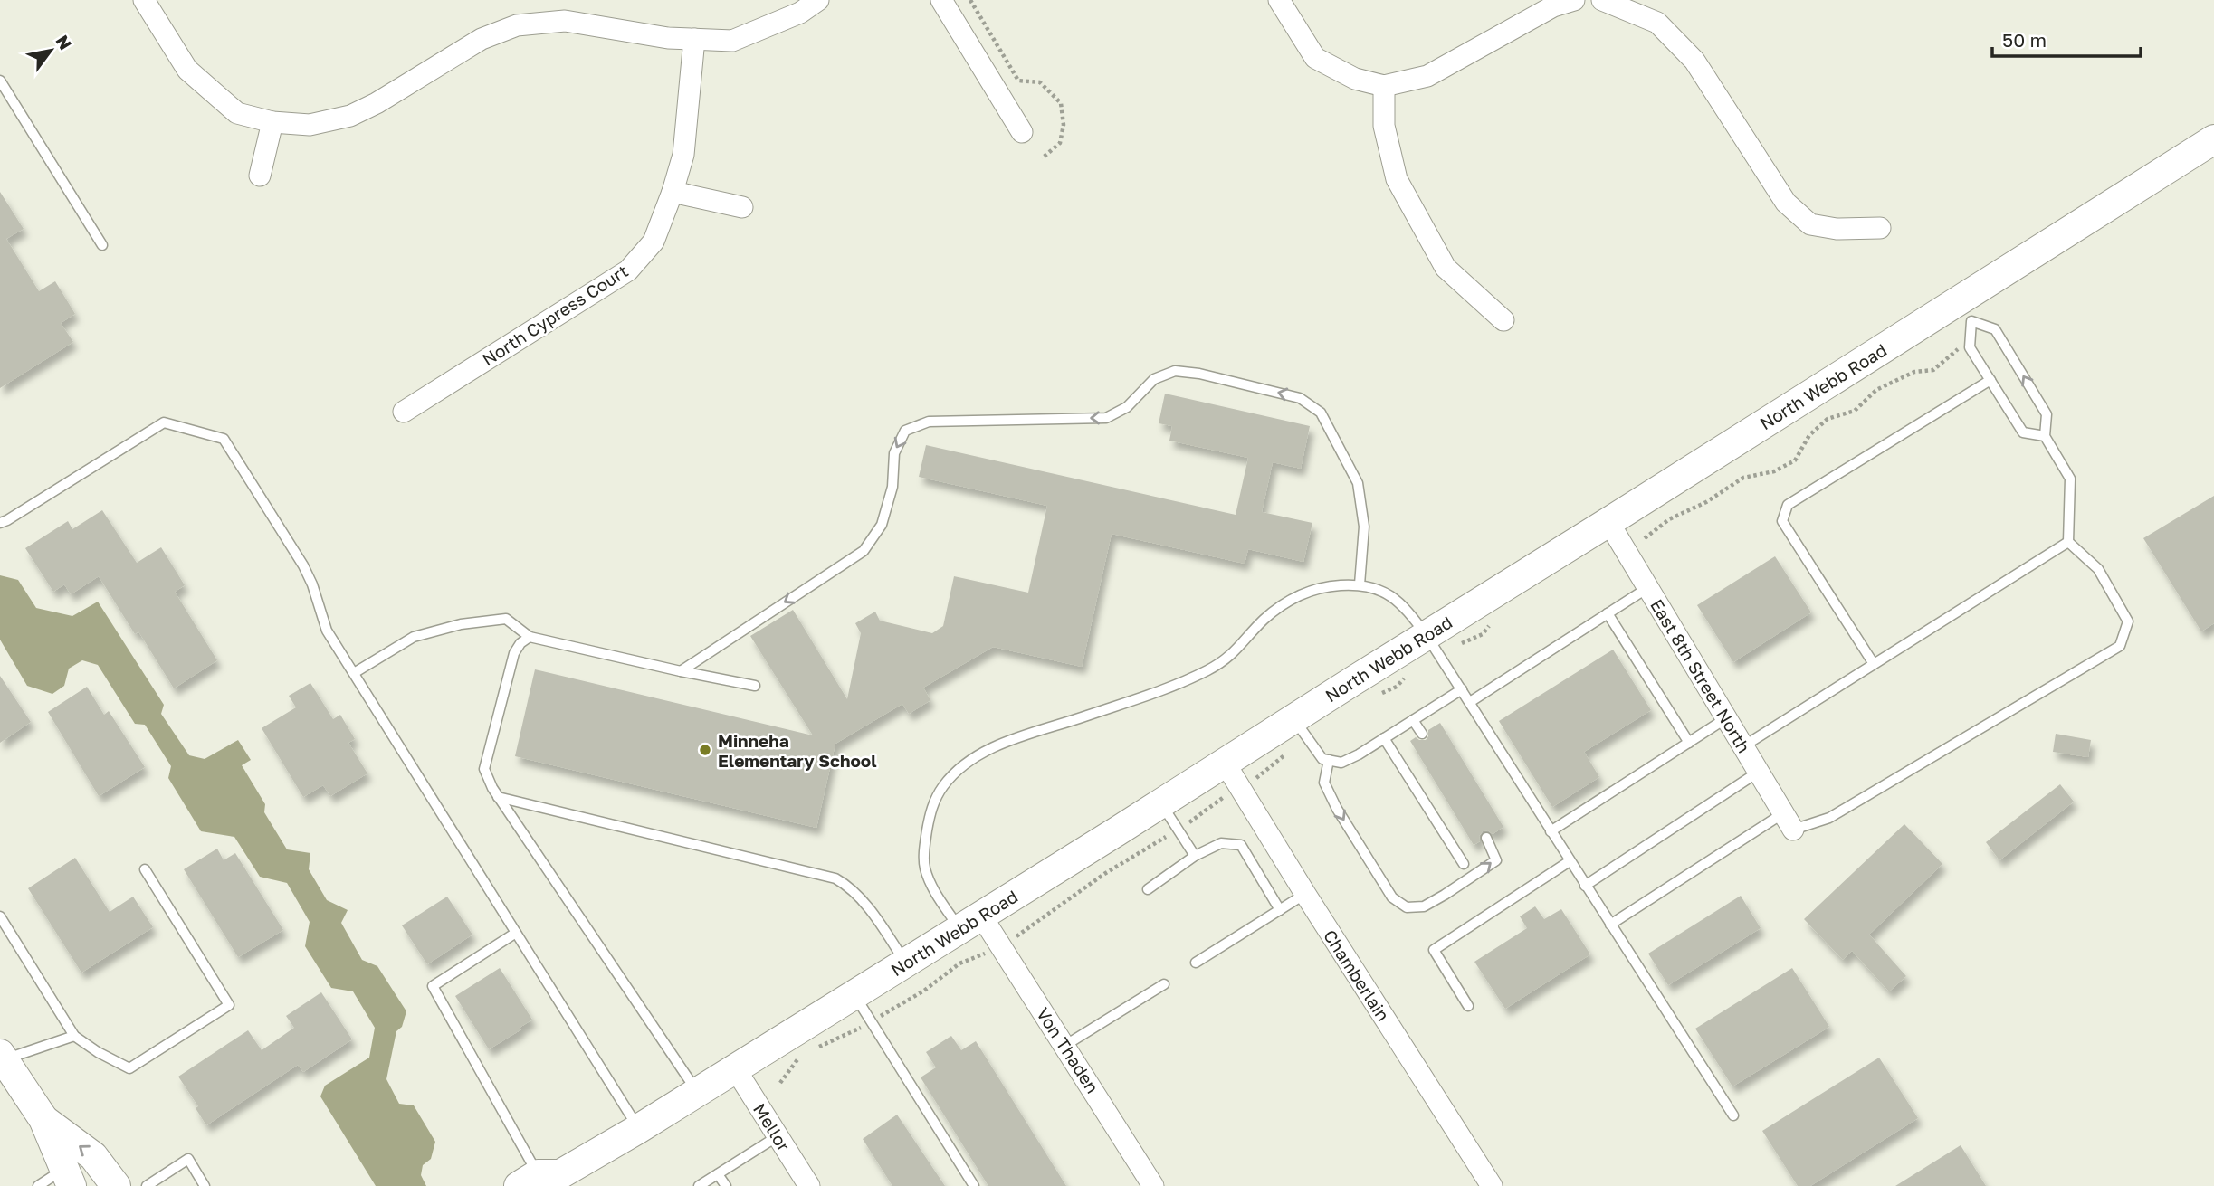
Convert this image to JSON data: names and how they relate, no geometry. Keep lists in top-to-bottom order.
{
  "streets": {
    "main road": ["North Webb Road"],
    "street": [
      "North Cypress Court",
      "East 8th Street North",
      "Chamberlain",
      "Von Thaden",
      "Mellor"
    ]
  },
  "crossings": [
    ["North Webb Road", "East 8th Street North"],
    ["North Webb Road", "Chamberlain"],
    ["North Webb Road", "Von Thaden"],
    ["North Webb Road", "Mellor"]
  ],
  "places": ["Minneha Elementary School"],
  "scale_bar": "50 m",
  "north": "top right"
}
